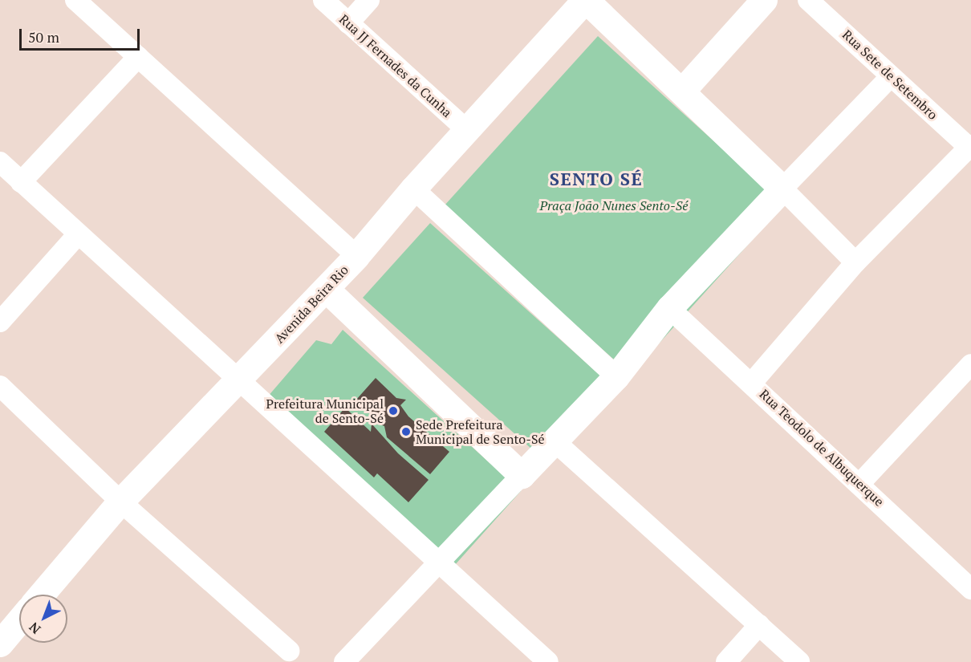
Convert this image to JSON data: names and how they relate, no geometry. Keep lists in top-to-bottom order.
{
  "streets": {
    "main road": ["Avenida Beira Rio"],
    "street": ["Rua JJ Fernades da Cunha", "Rua Sete de Setembro", "Rua Teodolo de Albuquerque"]
  },
  "crossings": [
    ["Rua JJ Fernades da Cunha", "Avenida Beira Rio"]
  ],
  "districts": ["SENTO SÉ"],
  "parks": ["Praça João Nunes Sento-Sé"],
  "places": ["Prefeitura Municipal de Sento-Sé", "Sede Prefeitura Municipal de Sento-Sé"],
  "scale_bar": "50 m",
  "north": "bottom left"
}
